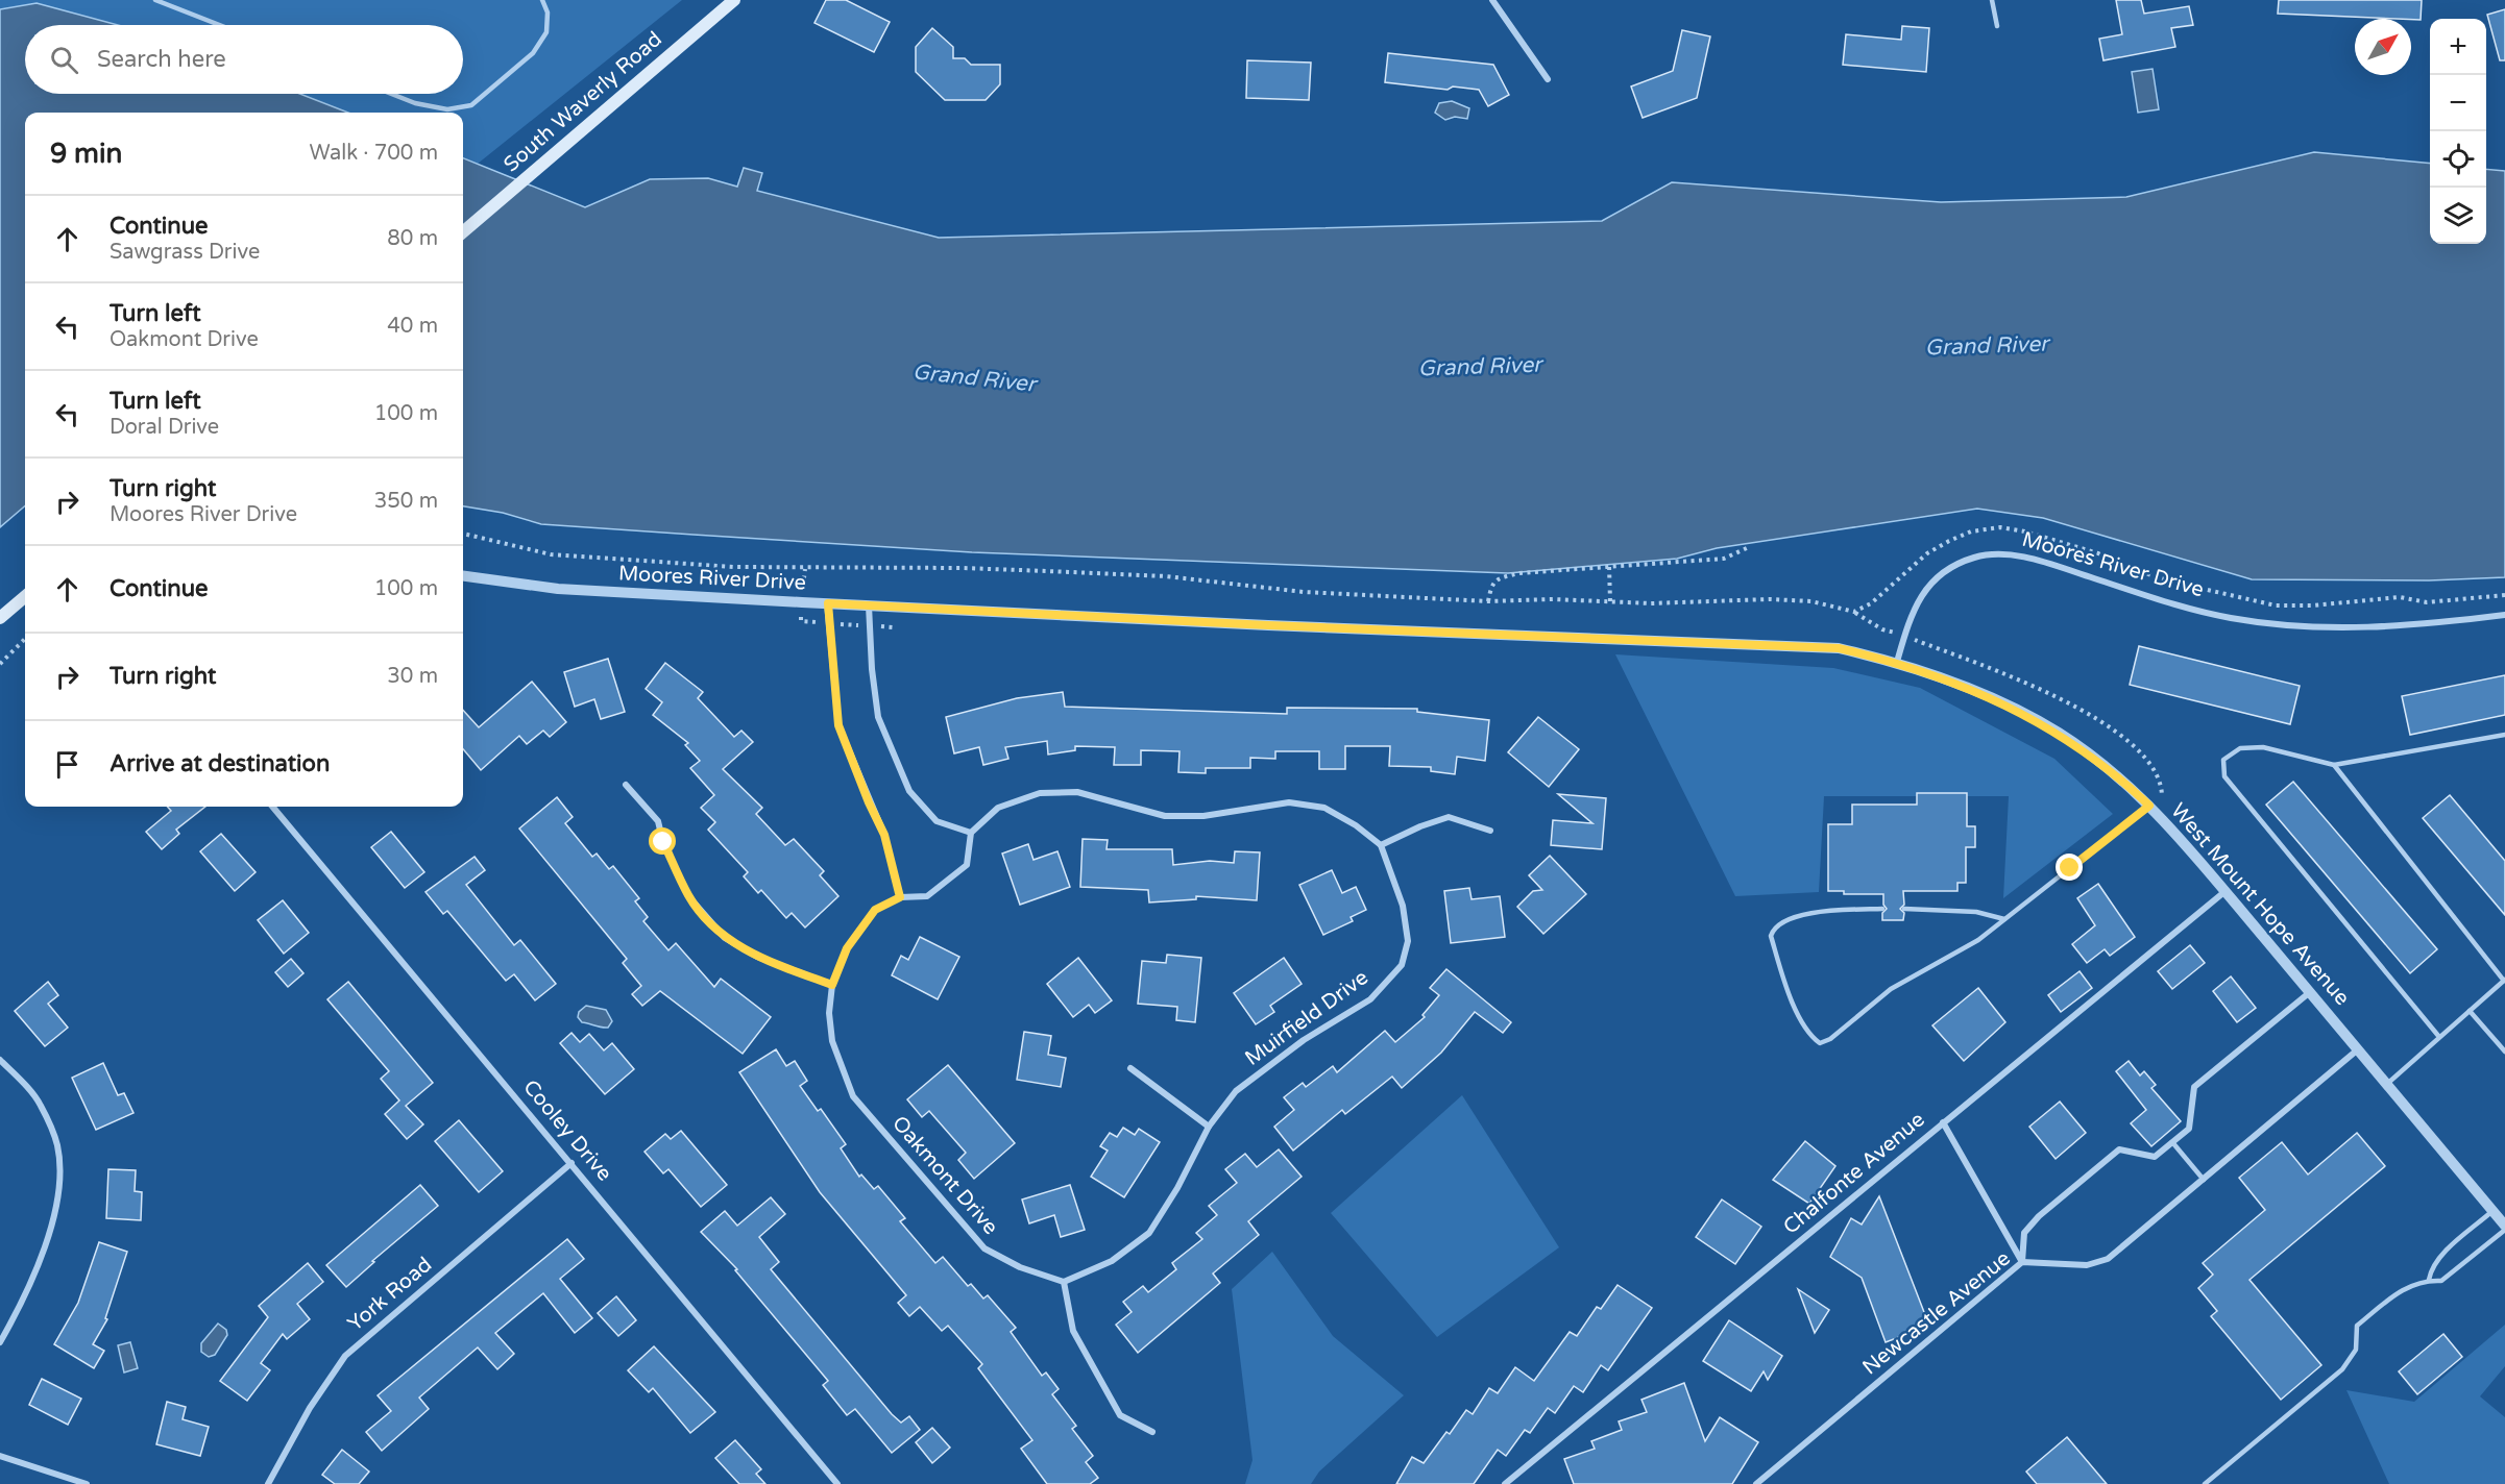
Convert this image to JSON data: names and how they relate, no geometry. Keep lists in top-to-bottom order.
{
  "streets": {
    "main road": ["South Waverly Road"],
    "street": [
      "Moores River Drive",
      "West Mount Hope Avenue",
      "Muirfield Drive",
      "Cooley Drive",
      "Chalfonte Avenue",
      "Oakmont Drive",
      "York Road",
      "Newcastle Avenue"
    ]
  },
  "crossings": [
    ["Moores River Drive", "West Mount Hope Avenue"],
    ["West Mount Hope Avenue", "Chalfonte Avenue"],
    ["West Mount Hope Avenue", "Newcastle Avenue"],
    ["Cooley Drive", "York Road"]
  ],
  "water": ["Grand River"],
  "north": "top right",
  "page": {
    "map_buttons": ["+", "−"],
    "search": "Search here",
    "heading": ["9 min", "Walk · 700 m"],
    "list": [
      ["Continue", "Sawgrass Drive", "80 m"],
      ["Turn left", "Oakmont Drive", "40 m"],
      ["Turn left", "Doral Drive", "100 m"],
      ["Turn right", "Moores River Drive", "350 m"],
      ["Continue", "100 m"],
      ["Turn right", "30 m"],
      "Arrive at destination"
    ]
  }
}
